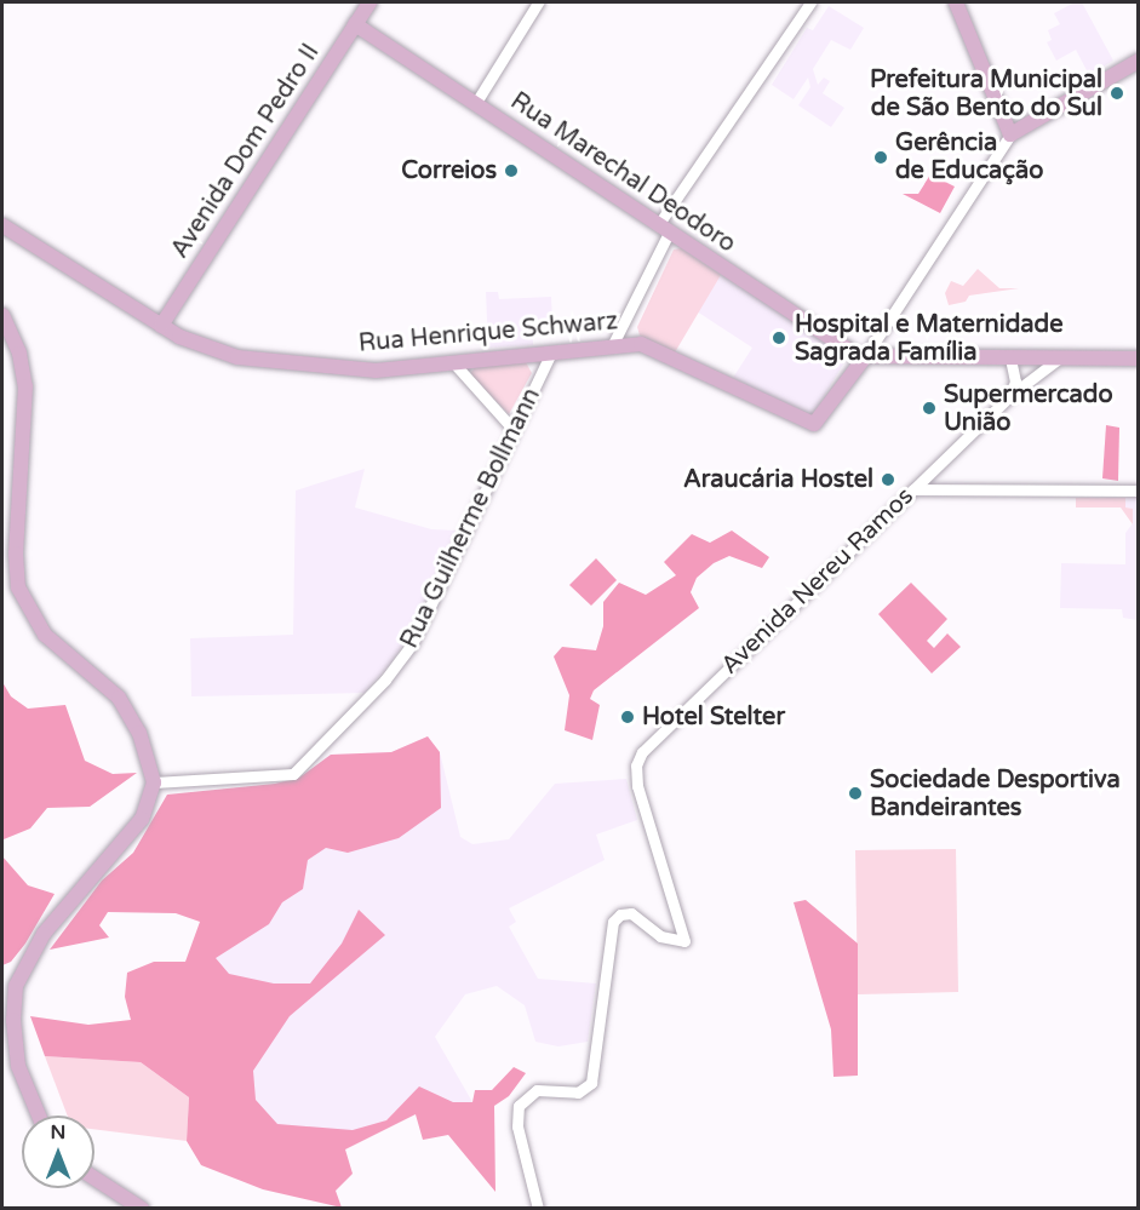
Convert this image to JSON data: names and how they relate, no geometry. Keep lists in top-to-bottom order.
{
  "streets": {
    "main road": ["Avenida Dom Pedro II", "Rua Marechal Deodoro", "Rua Henrique Schwarz"],
    "street": ["Rua Guilherme Bollmann", "Avenida Nereu Ramos"]
  },
  "crossings": [
    ["Avenida Dom Pedro II", "Rua Marechal Deodoro"],
    ["Avenida Dom Pedro II", "Rua Henrique Schwarz"],
    ["Rua Marechal Deodoro", "Rua Henrique Schwarz"],
    ["Rua Henrique Schwarz", "Rua Guilherme Bollmann"]
  ],
  "places": [
    "Prefeitura Municipal de São Bento do Sul",
    "Gerência de Educação",
    "Correios",
    "Hospital e Maternidade Sagrada Família",
    "Supermercado União",
    "Araucária Hostel",
    "Hotel Stelter",
    "Sociedade Desportiva Bandeirantes"
  ],
  "north": "top"
}
